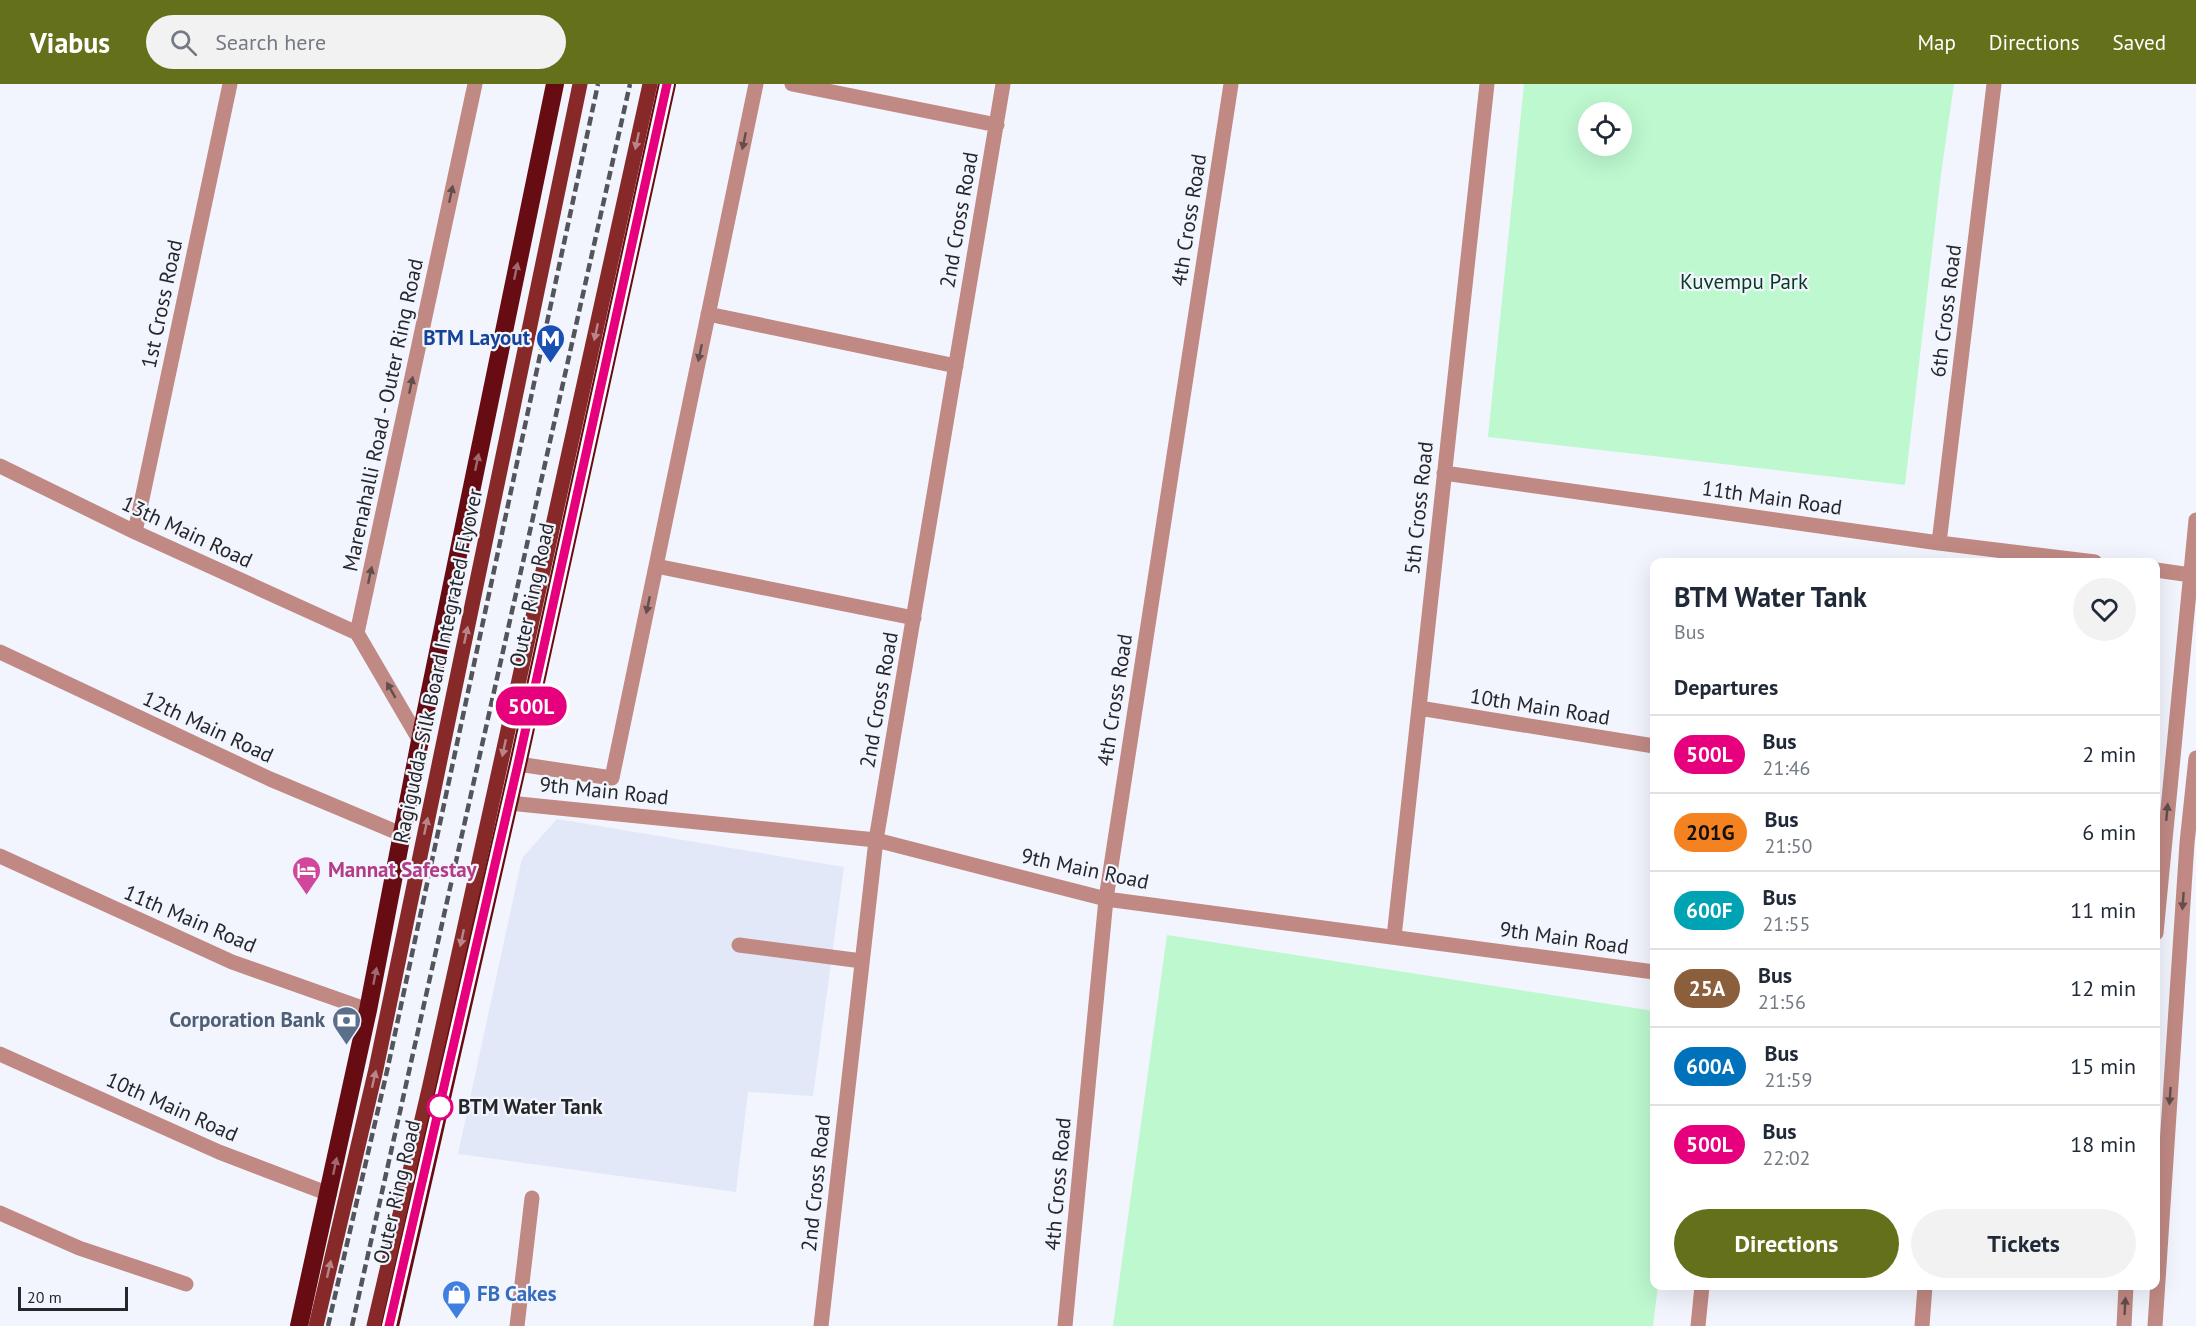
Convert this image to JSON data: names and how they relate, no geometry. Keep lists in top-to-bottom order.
{
  "streets": {
    "highway": ["Outer Ring Road"],
    "main road": ["Ragigudda-Silk Board Integrated Flyover"],
    "street": [
      "2nd Cross Road",
      "4th Cross Road",
      "1st Cross Road",
      "6th Cross Road",
      "Marenahalli Road - Outer Ring Road",
      "11th Main Road",
      "5th Cross Road",
      "13th Main Road",
      "10th Main Road",
      "12th Main Road",
      "9th Main Road"
    ]
  },
  "crossings": [
    ["2nd Cross Road", "9th Main Road"],
    ["4th Cross Road", "9th Main Road"],
    ["1st Cross Road", "13th Main Road"],
    ["6th Cross Road", "11th Main Road"],
    ["Marenahalli Road - Outer Ring Road", "13th Main Road"],
    ["11th Main Road", "5th Cross Road"],
    ["5th Cross Road", "10th Main Road"],
    ["5th Cross Road", "9th Main Road"],
    ["Outer Ring Road", "9th Main Road"]
  ],
  "one_way": ["Marenahalli Road - Outer Ring Road"],
  "parks": ["Kuvempu Park"],
  "places": {
    "metro station": ["BTM Layout"],
    "hotel": ["Mannat Safestay"],
    "bank": ["Corporation Bank"],
    "other": ["BTM Water Tank"],
    "shop": ["FB Cakes"]
  },
  "lines": ["bus line 500L"],
  "scale_bar": "20 m",
  "page": {
    "header": "Viabus",
    "search": "Search here",
    "nav": ["Map", "Directions", "Saved"],
    "on_map": "500L",
    "heading": [
      ["BTM Water Tank", "Bus"],
      "Departures"
    ],
    "list": [
      {
        "mark": "500L",
        "name": "Bus",
        "note": "21:46",
        "value": "2 min"
      },
      {
        "mark": "201G",
        "name": "Bus",
        "note": "21:50",
        "value": "6 min"
      },
      {
        "mark": "600F",
        "name": "Bus",
        "note": "21:55",
        "value": "11 min"
      },
      {
        "mark": "25A",
        "name": "Bus",
        "note": "21:56",
        "value": "12 min"
      },
      {
        "mark": "600A",
        "name": "Bus",
        "note": "21:59",
        "value": "15 min"
      },
      {
        "mark": "500L",
        "name": "Bus",
        "note": "22:02",
        "value": "18 min"
      }
    ],
    "buttons": ["Directions", "Tickets"],
    "scale": "20 m"
  }
}
